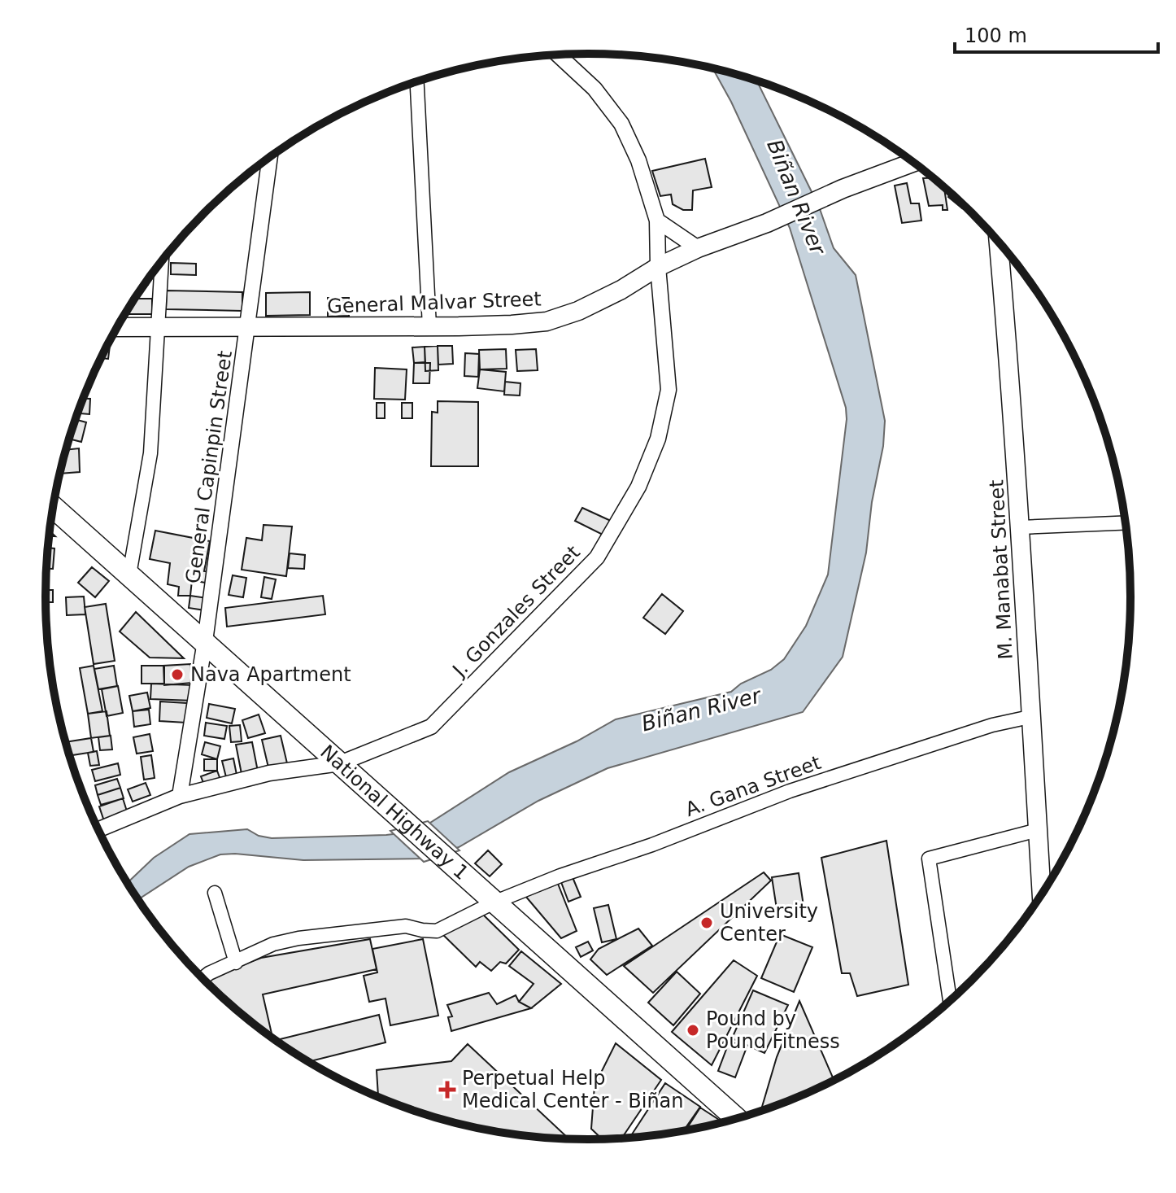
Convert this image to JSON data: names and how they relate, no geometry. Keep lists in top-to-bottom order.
{
  "streets": {
    "highway": ["National Highway 1"],
    "main road": ["General Malvar Street", "M. Manabat Street"],
    "street": ["General Capinpin Street", "J. Gonzales Street", "A. Gana Street"]
  },
  "crossings": [
    ["General Malvar Street", "General Capinpin Street"],
    ["General Malvar Street", "J. Gonzales Street"],
    ["General Capinpin Street", "J. Gonzales Street"],
    ["General Capinpin Street", "National Highway 1"],
    ["M. Manabat Street", "A. Gana Street"],
    ["J. Gonzales Street", "National Highway 1"],
    ["A. Gana Street", "National Highway 1"]
  ],
  "water": ["Biñan River"],
  "places": {
    "other": ["Nava Apartment", "University Center", "Pound by Pound Fitness"],
    "health": ["Perpetual Help Medical Center - Biñan"]
  },
  "scale_bar": "100 m"
}
